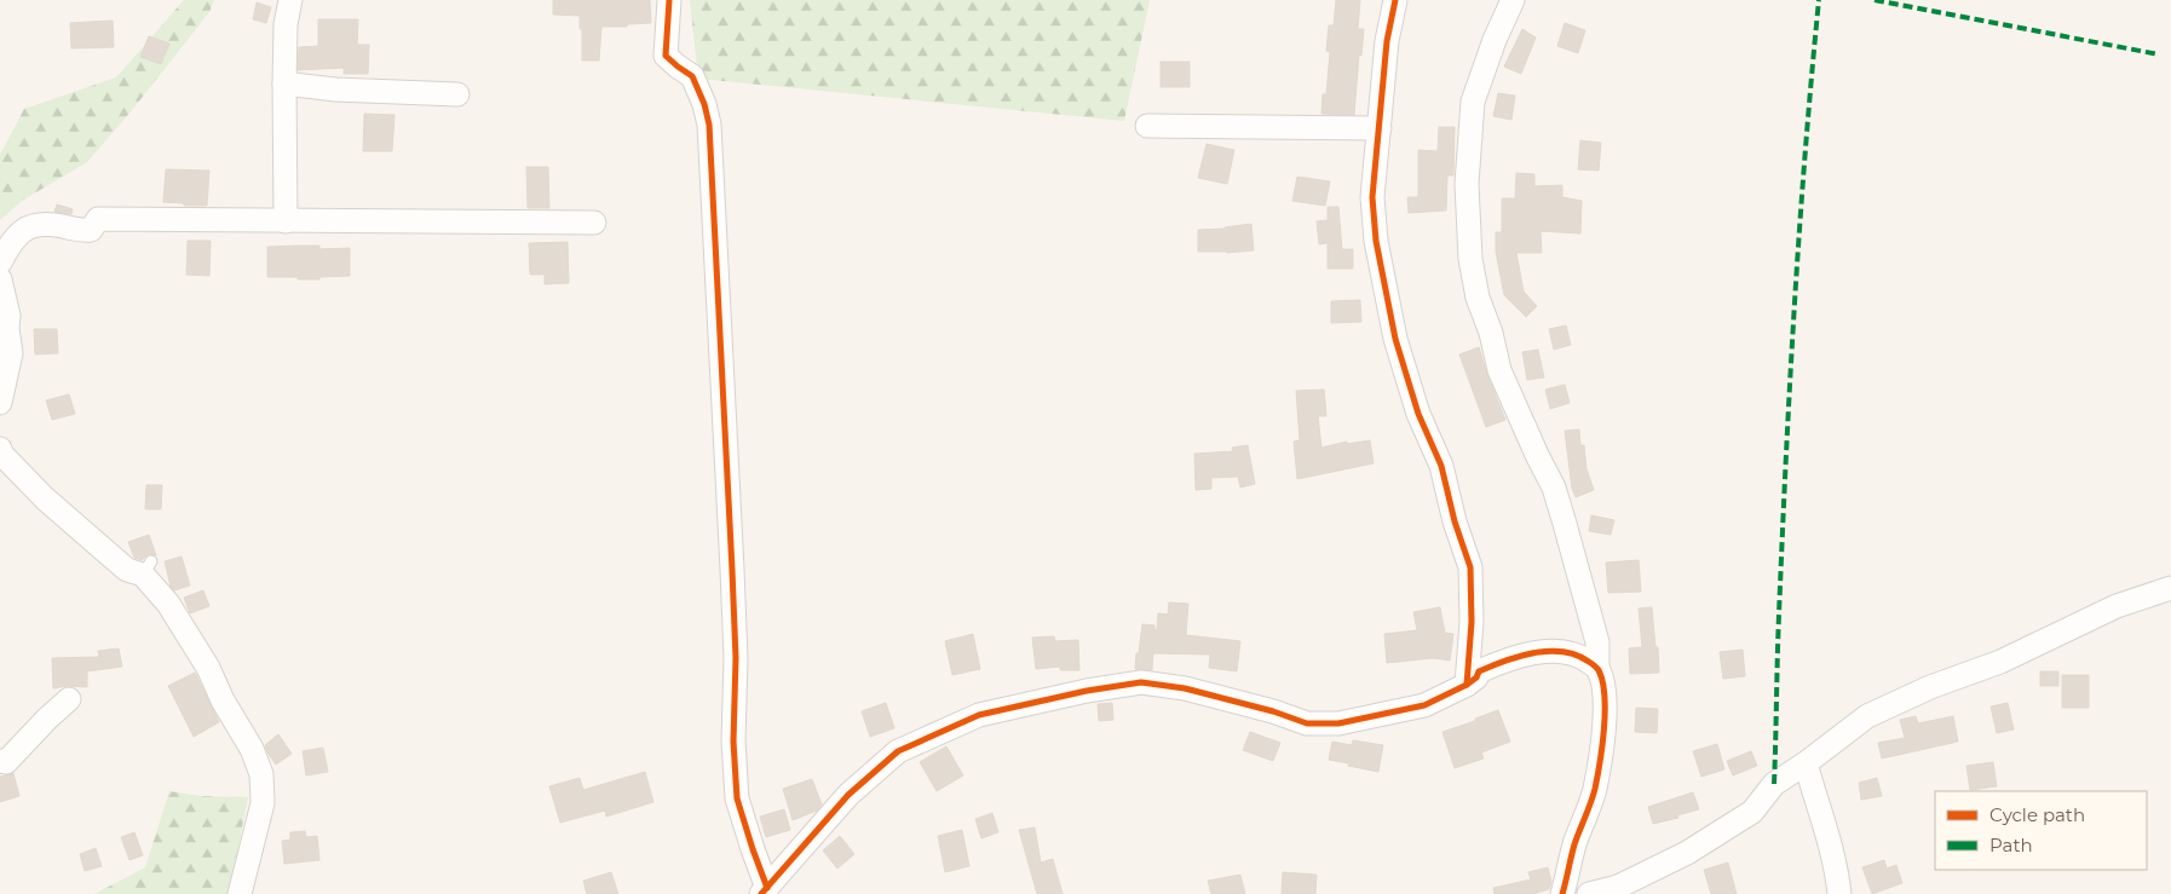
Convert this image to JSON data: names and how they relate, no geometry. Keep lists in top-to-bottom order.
{
  "legend": ["Cycle path", "Path"]
}
